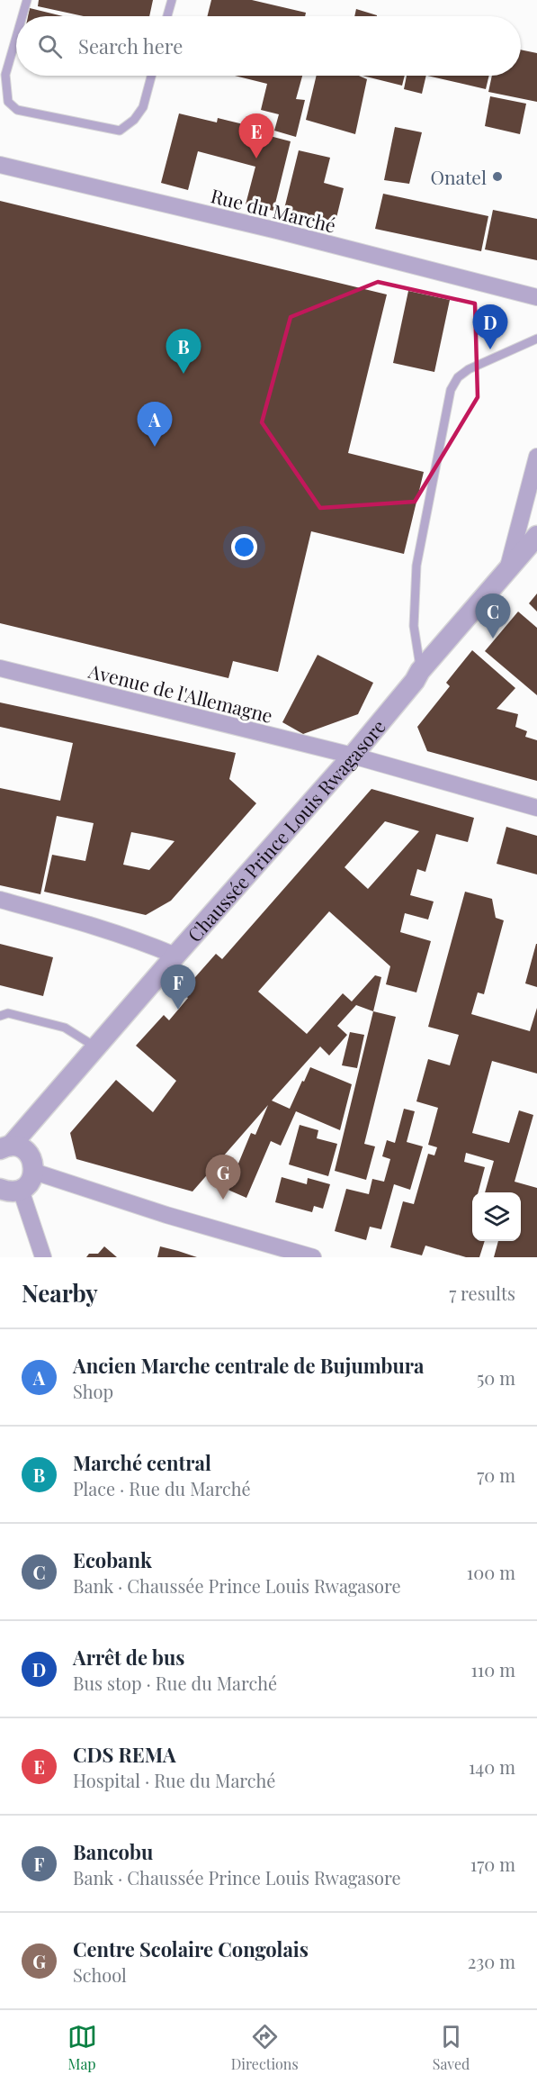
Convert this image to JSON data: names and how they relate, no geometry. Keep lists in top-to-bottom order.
{
  "streets": {
    "street": ["Rue du Marché", "Avenue de l'Allemagne", "Chaussée Prince Louis Rwagasore"]
  },
  "crossings": [
    ["Avenue de l'Allemagne", "Chaussée Prince Louis Rwagasore"]
  ],
  "places": ["Onatel"],
  "page": {
    "search": "Search here",
    "pins": [
      "E",
      "D",
      "B",
      "A",
      "C",
      "F",
      "G"
    ],
    "heading": ["Nearby", "7 results"],
    "list": [
      {
        "mark": "A",
        "name": "Ancien Marche centrale de Bujumbura",
        "note": "Shop",
        "value": "50 m"
      },
      {
        "mark": "B",
        "name": "Marché central",
        "note": "Place · Rue du Marché",
        "value": "70 m"
      },
      {
        "mark": "C",
        "name": "Ecobank",
        "note": "Bank · Chaussée Prince Louis Rwagasore",
        "value": "100 m"
      },
      {
        "mark": "D",
        "name": "Arrêt de bus",
        "note": "Bus stop · Rue du Marché",
        "value": "110 m"
      },
      {
        "mark": "E",
        "name": "CDS REMA",
        "note": "Hospital · Rue du Marché",
        "value": "140 m"
      },
      {
        "mark": "F",
        "name": "Bancobu",
        "note": "Bank · Chaussée Prince Louis Rwagasore",
        "value": "170 m"
      },
      {
        "mark": "G",
        "name": "Centre Scolaire Congolais",
        "note": "School",
        "value": "230 m"
      }
    ],
    "nav": ["Map", "Directions", "Saved"]
  }
}
